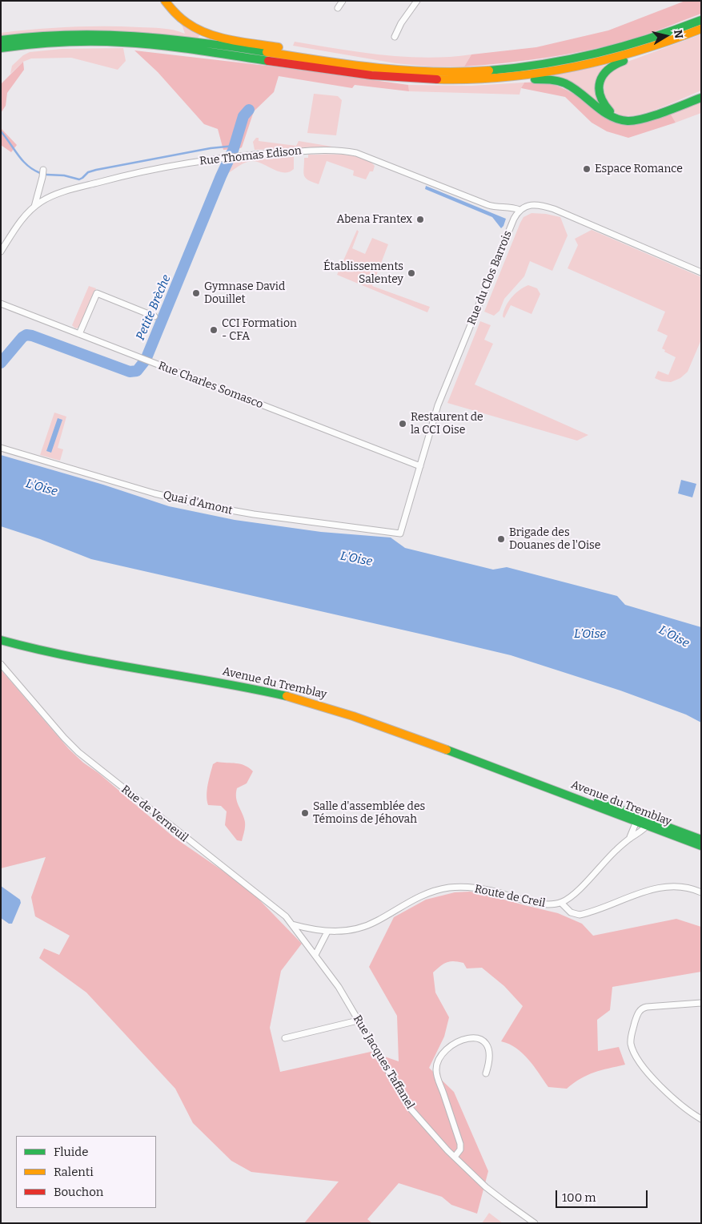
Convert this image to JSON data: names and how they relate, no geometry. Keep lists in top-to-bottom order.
{
  "streets": {
    "main road": ["Avenue du Tremblay"],
    "street": [
      "Rue Thomas Edison",
      "Rue du Clos Barrois",
      "Rue Charles Somasco",
      "Quai d'Amont",
      "Rue de Verneuil",
      "Route de Creil",
      "Rue Jacques Taffanel"
    ]
  },
  "crossings": [
    ["Rue Thomas Edison", "Rue du Clos Barrois"],
    ["Rue du Clos Barrois", "Rue Charles Somasco"],
    ["Rue du Clos Barrois", "Quai d'Amont"],
    ["Avenue du Tremblay", "Route de Creil"],
    ["Rue de Verneuil", "Route de Creil"],
    ["Rue de Verneuil", "Rue Jacques Taffanel"]
  ],
  "water": ["Petite Brèche", "L'Oise", "L’Oise"],
  "places": [
    "Espace Romance",
    "Abena Frantex",
    "Établissements Salentey",
    "Gymnase David Douillet",
    "CCI Formation - CFA",
    "Restaurent de la CCI Oise",
    "Brigade des Douanes de l'Oise",
    "Salle d'assemblée des Témoins de Jéhovah"
  ],
  "legend": ["Fluide", "Ralenti", "Bouchon"],
  "scale_bar": "100 m",
  "north": "right"
}
